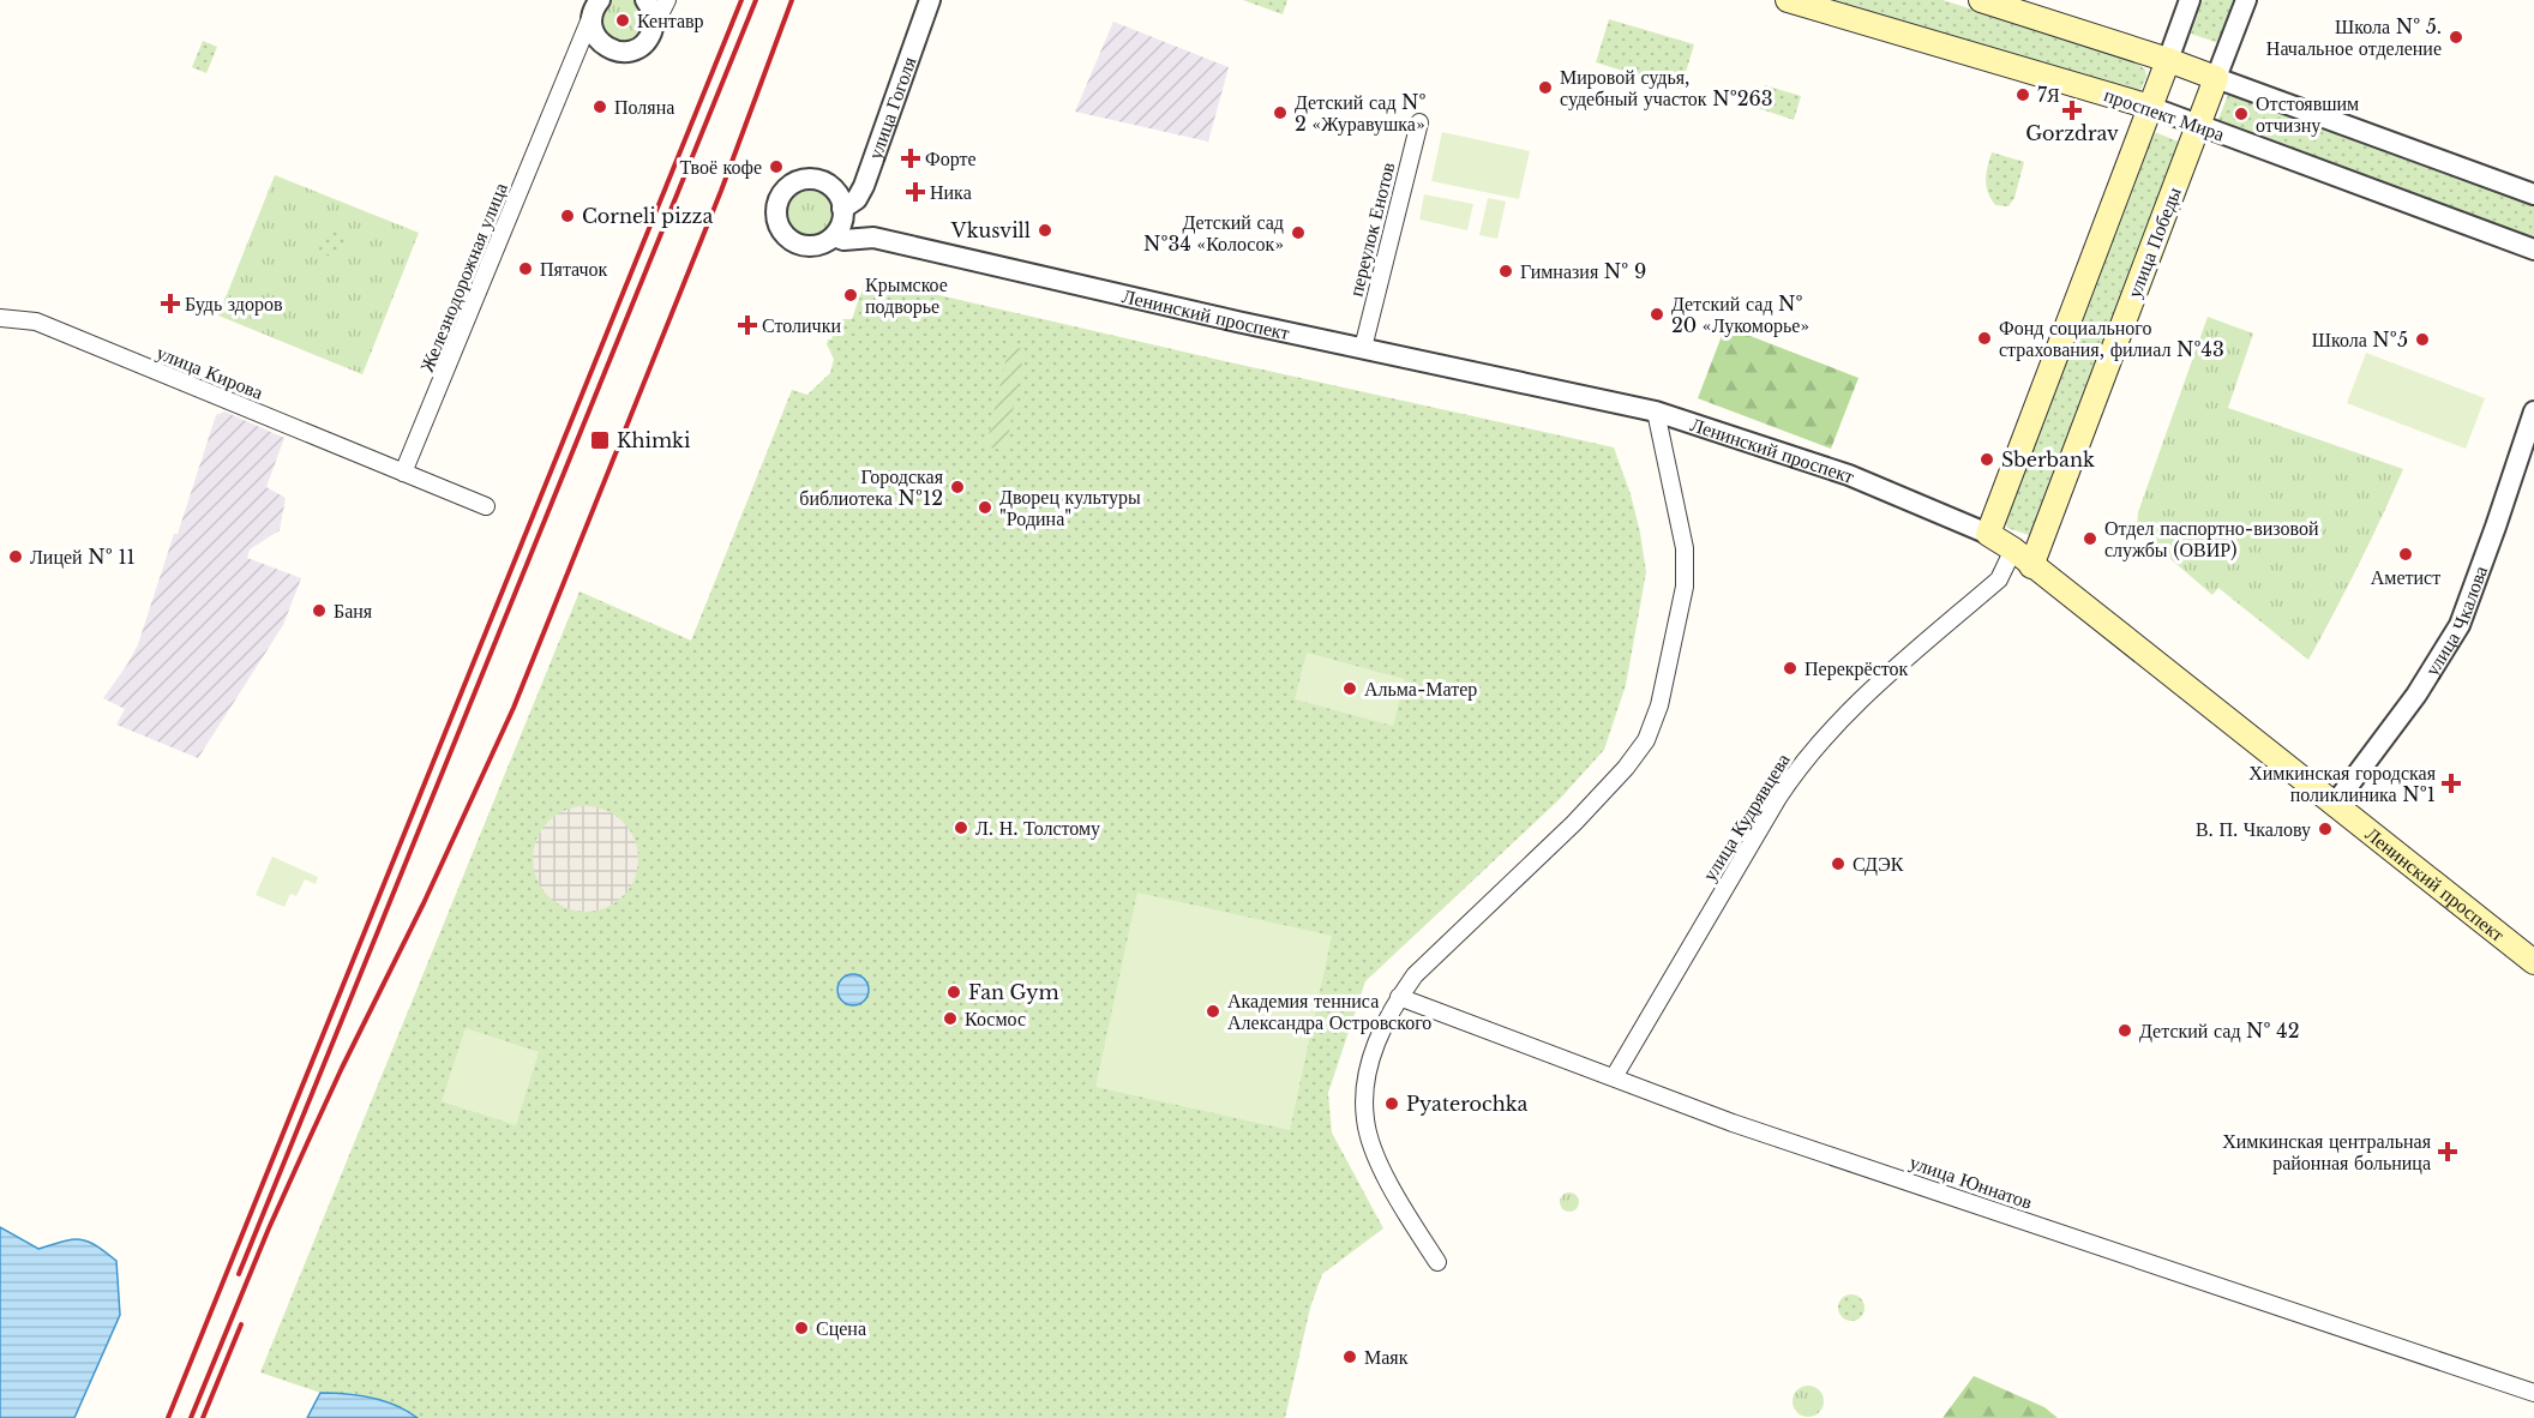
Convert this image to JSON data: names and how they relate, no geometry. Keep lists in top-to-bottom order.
{
  "streets": {
    "main road": ["проспект Мира", "улица Победы", "Ленинский проспект"],
    "street": [
      "улица Гоголя",
      "переулок Енотов",
      "Железнодорожная улица",
      "улица Кирова",
      "улица Чкалова",
      "улица Кудрявцева",
      "улица Юннатов"
    ]
  },
  "crossings": [
    ["улица Гоголя", "Ленинский проспект"],
    ["проспект Мира", "улица Победы"],
    ["переулок Енотов", "Ленинский проспект"],
    ["улица Победы", "Ленинский проспект"],
    ["улица Победы", "улица Кудрявцева"],
    ["Железнодорожная улица", "улица Кирова"],
    ["Ленинский проспект", "улица Чкалова"],
    ["Ленинский проспект", "улица Кудрявцева"],
    ["улица Кудрявцева", "улица Юннатов"]
  ],
  "places": {
    "other": [
      "Кентавр",
      "Школа № 5. Начальное отделение",
      "Мировой судья, судебный участок №263",
      "7Я",
      "Поляна",
      "Детский сад № 2 «Журавушка»",
      "Отстоявшим отчизну",
      "Твоё кофе",
      "Corneli pizza",
      "Vkusvill",
      "Детский сад №34 «Колосок»",
      "Пятачок",
      "Гимназия № 9",
      "Крымское подворье",
      "Детский сад № 20 «Лукоморье»",
      "Фонд социального страхования, филиал №43",
      "Школа №5",
      "Sberbank",
      "Городская библиотека №12",
      "Дворец культуры \"Родина\"",
      "Отдел паспортно-визовой службы (ОВИР)",
      "Аметист",
      "Лицей № 11",
      "Баня",
      "Перекрёсток",
      "Альма-Матер",
      "Л. Н. Толстому",
      "В. П. Чкалову",
      "СДЭК",
      "Fan Gym",
      "Академия тенниса Александра Островского",
      "Космос",
      "Детский сад № 42",
      "Pyaterochka",
      "Сцена",
      "Маяк"
    ],
    "health": [
      "Gorzdrav",
      "Форте",
      "Ника",
      "Будь здоров",
      "Столички",
      "Химкинская городская поликлиника №1",
      "Химкинская центральная районная больница"
    ],
    "transit": ["Khimki"]
  }
}
